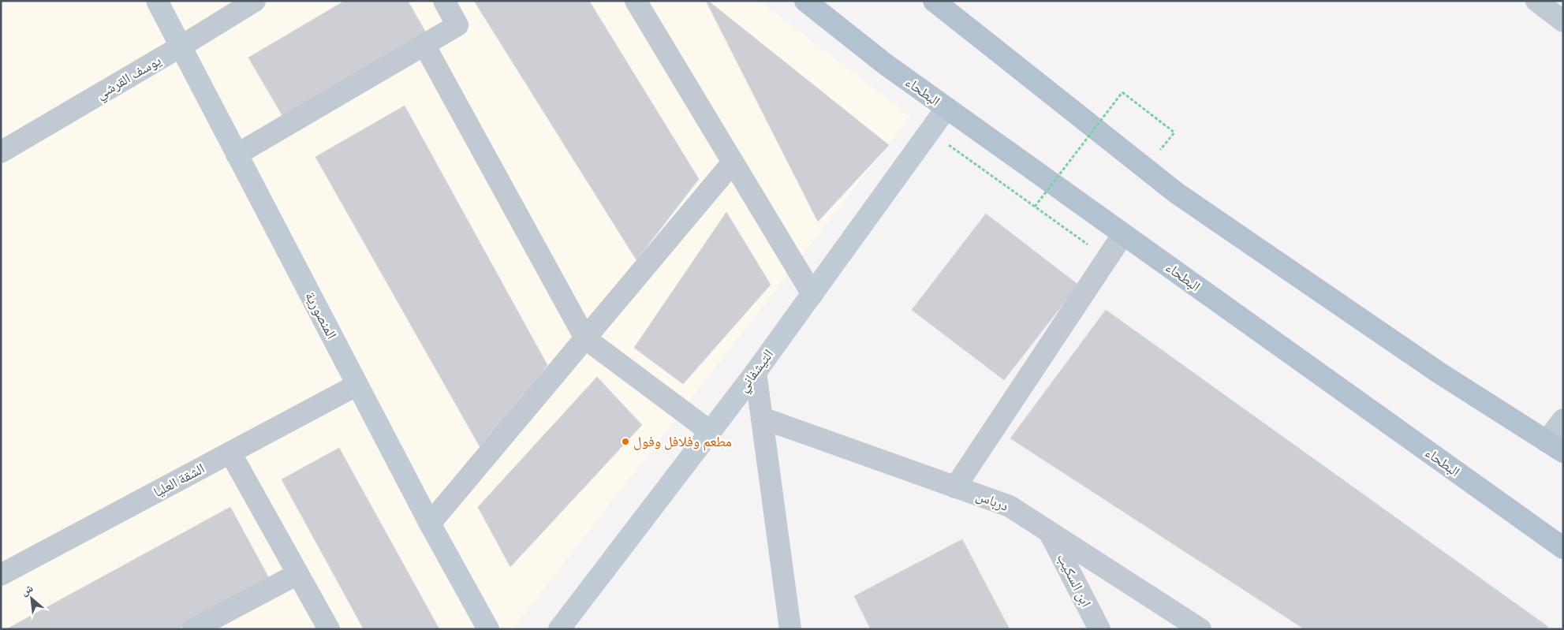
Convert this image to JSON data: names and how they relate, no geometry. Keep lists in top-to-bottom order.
{
  "streets": {
    "main road": ["البطحاء"],
    "street": [
      "يوسف القرشي",
      "المنصورية",
      "التيشفاني",
      "الشقة العليا",
      "درباس",
      "ابن السكيب"
    ]
  },
  "crossings": [
    ["يوسف القرشي", "المنصورية"],
    ["البطحاء", "التيشفاني"],
    ["المنصورية", "الشقة العليا"],
    ["درباس", "ابن السكيب"]
  ],
  "places": ["مطعم وفلافل وفول"],
  "north": "top left"
}
